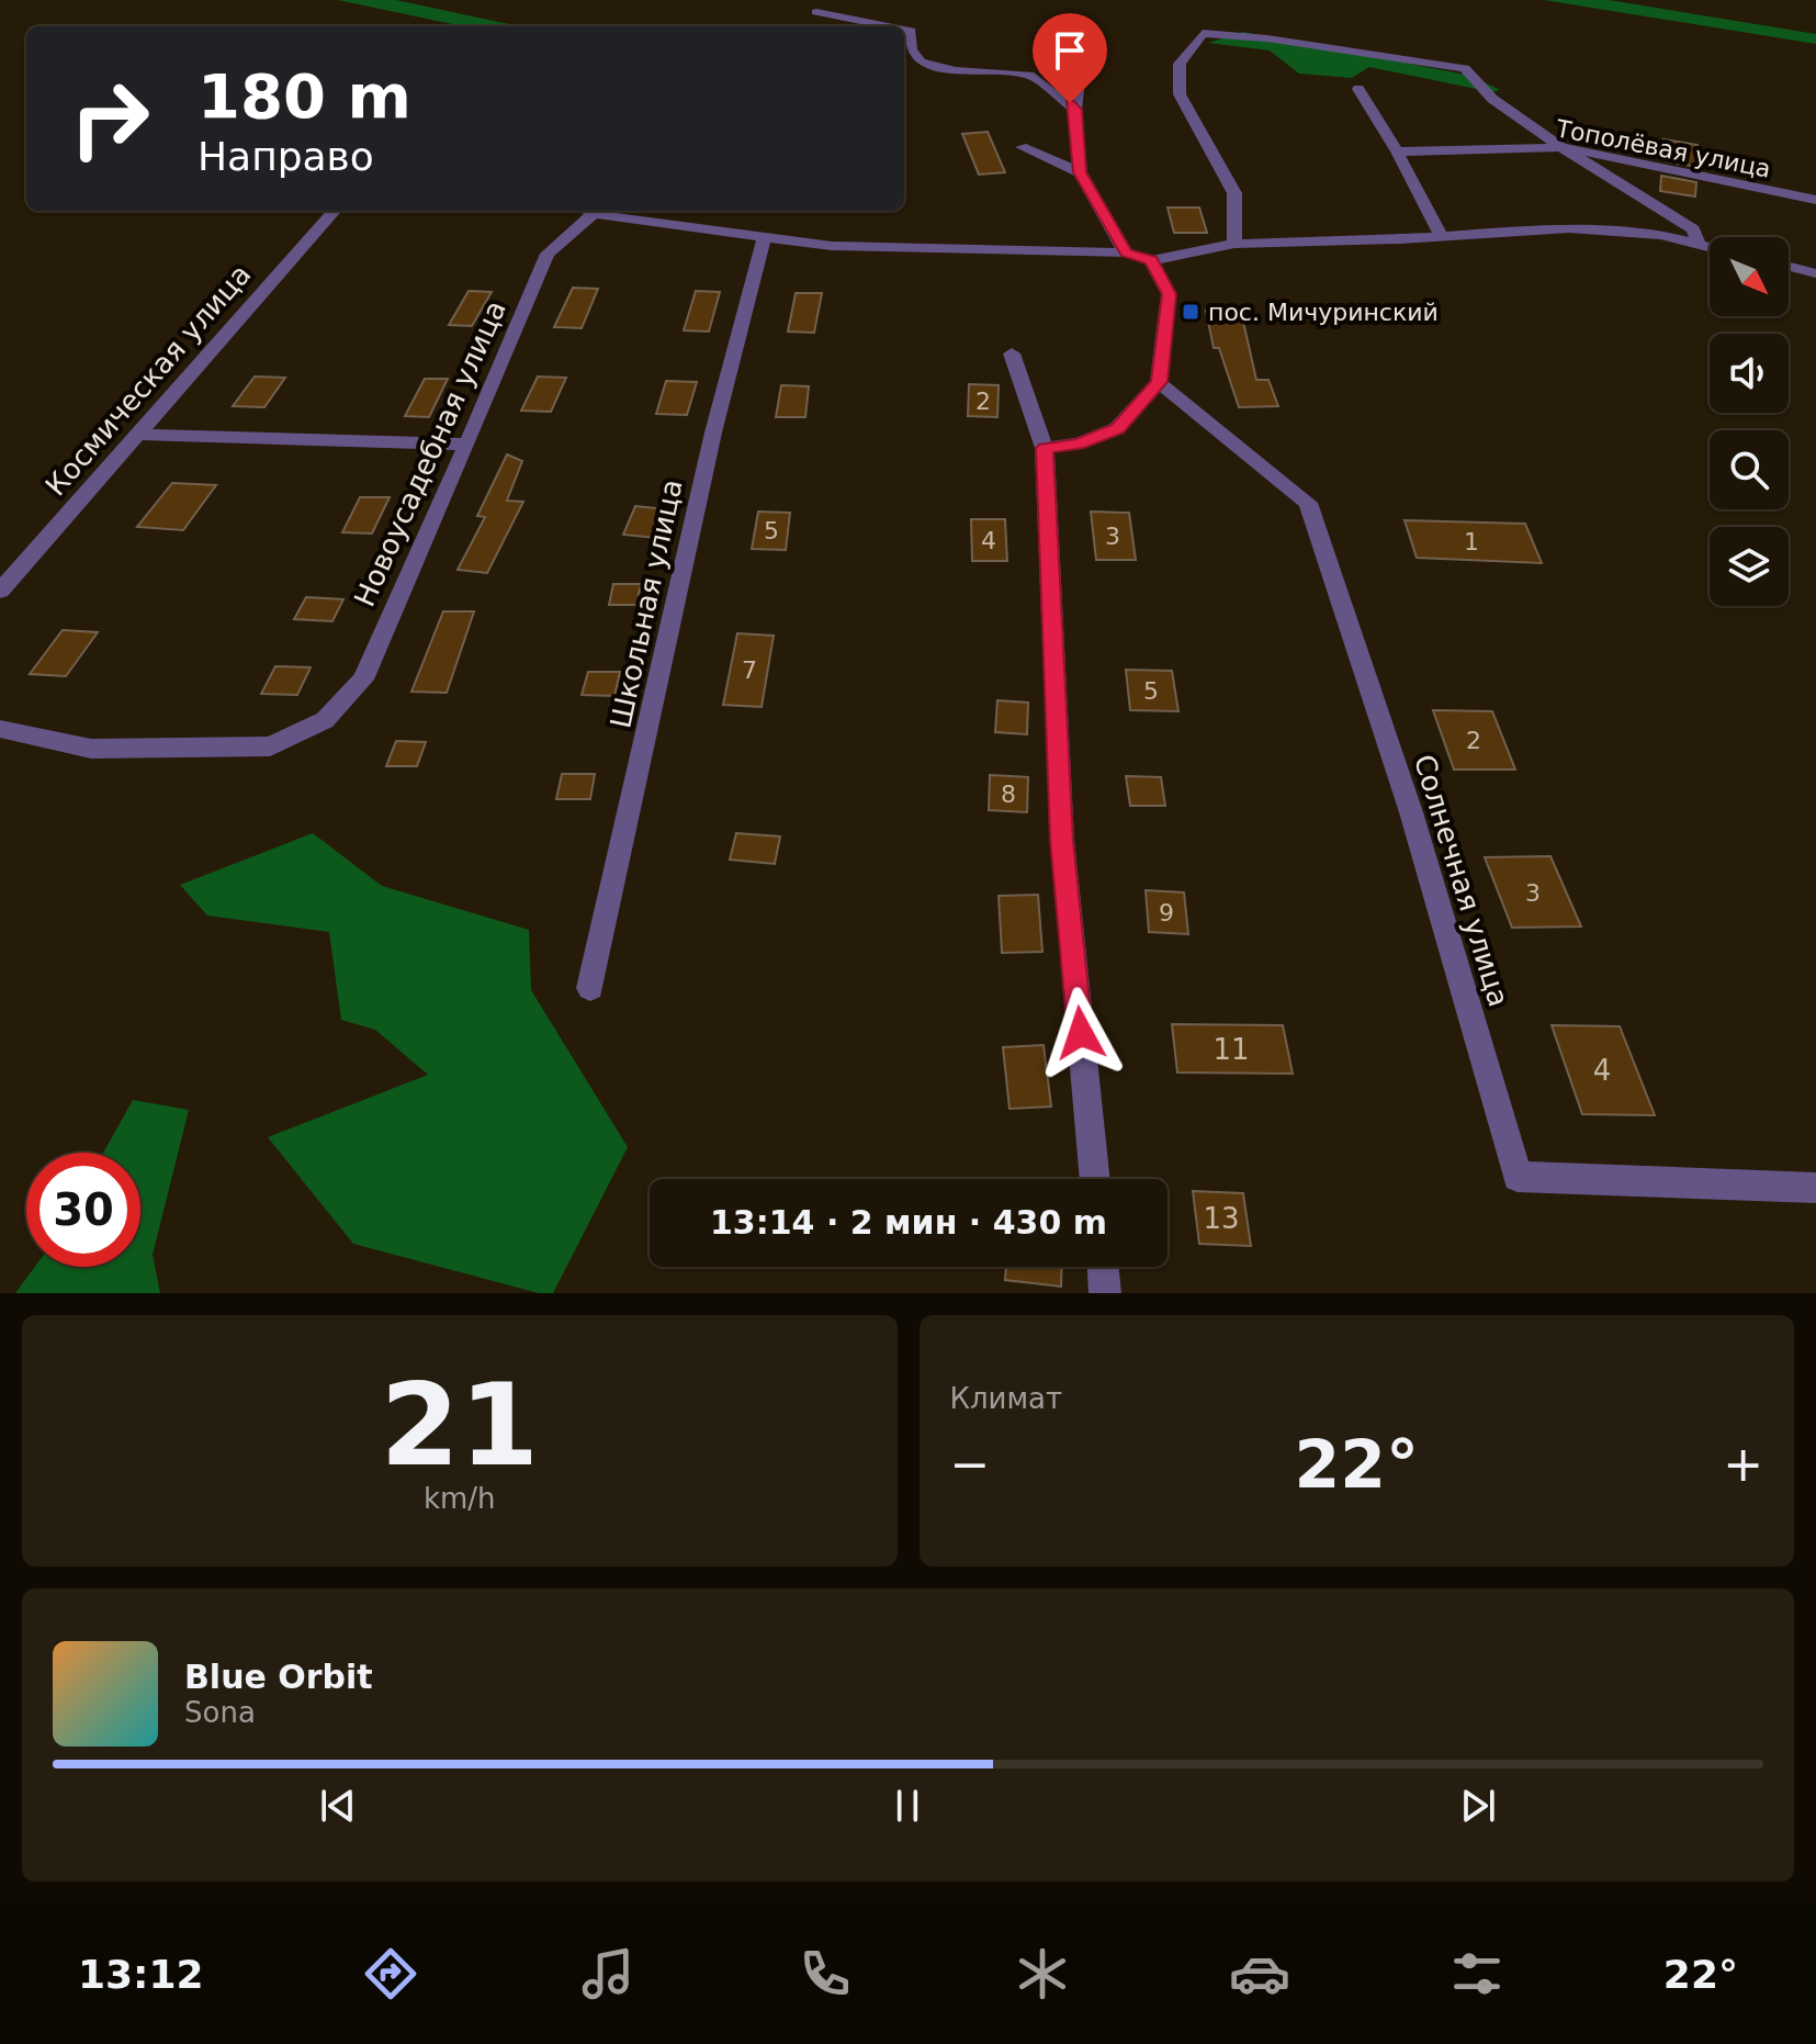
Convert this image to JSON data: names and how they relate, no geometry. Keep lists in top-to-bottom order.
{
  "streets": {
    "street": [
      "Тополёвая улица",
      "Космическая улица",
      "Новоусадебная улица",
      "Школьная улица",
      "Солнечная улица"
    ]
  },
  "places": {
    "transit": ["пос. Мичуринский"]
  },
  "house_numbers": [
    "2",
    "5",
    "3",
    "4",
    "1",
    "7",
    "5",
    "2",
    "8",
    "3",
    "9",
    "11",
    "4",
    "13"
  ],
  "north": "bottom right",
  "page": {
    "turn": ["180 m", "Направо"],
    "limit": "30",
    "trip": "13:14 · 2 мин · 430 m",
    "tile": [
      ["21", "km/h"],
      "Климат"
    ],
    "heat": ["−", "22°", "+"],
    "song": ["Blue Orbit", "Sona"],
    "tabs": ["13:12", "22°"]
  }
}
